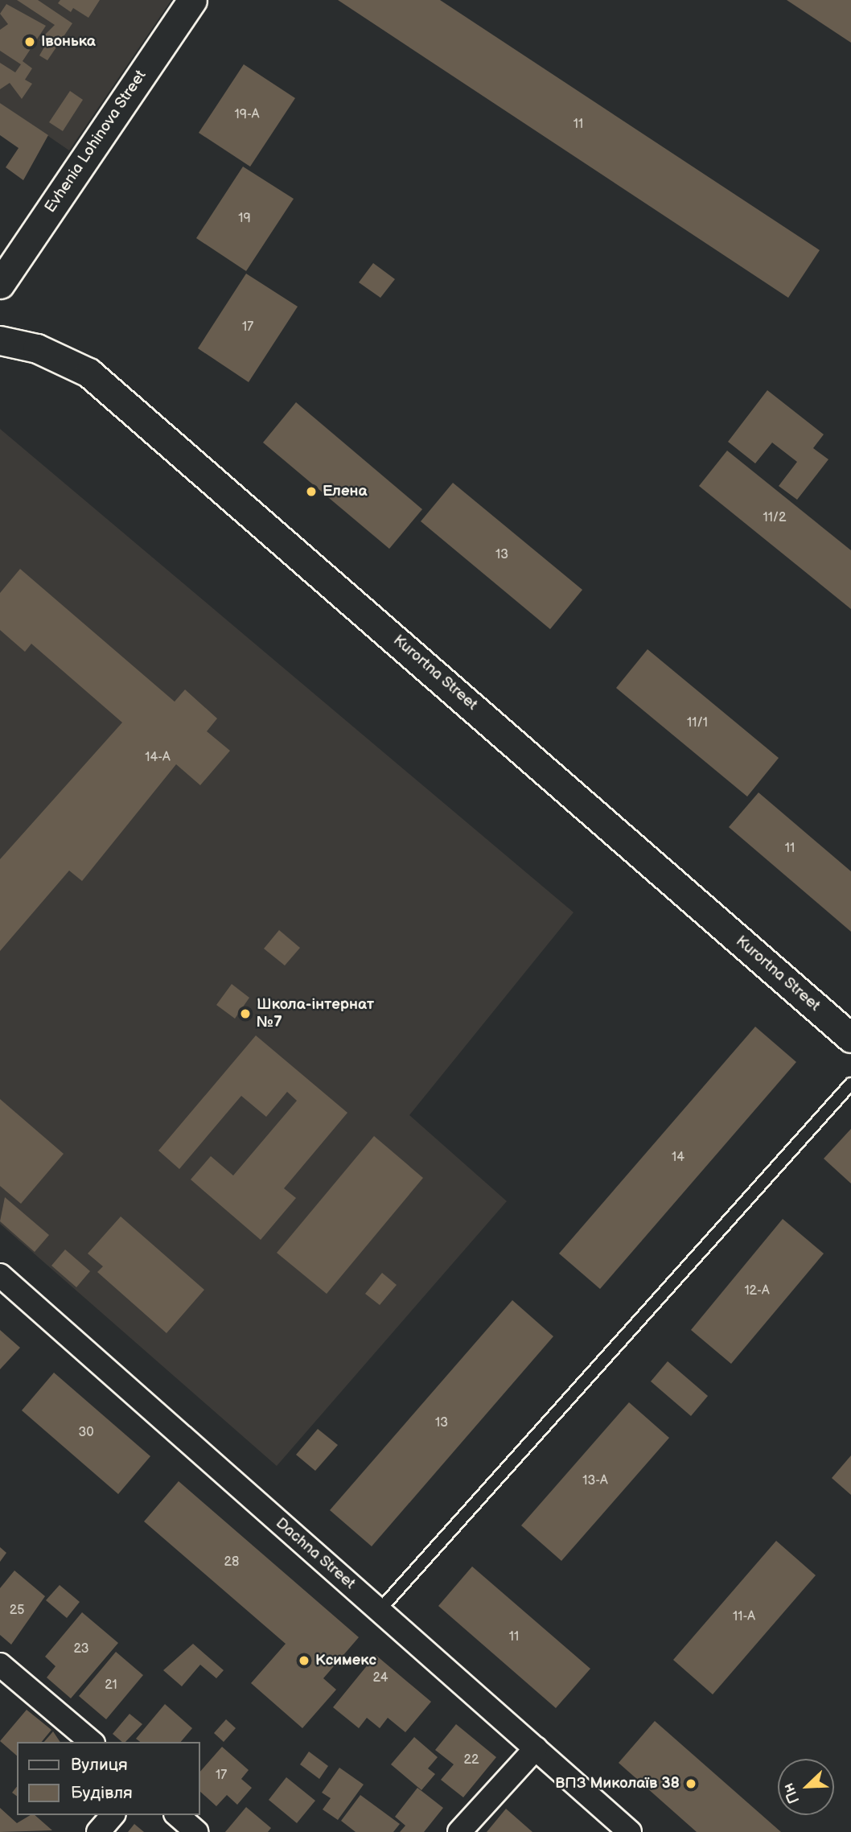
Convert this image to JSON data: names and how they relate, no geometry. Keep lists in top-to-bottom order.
{
  "streets": {
    "street": ["Evhenia Lohinova Street", "Kurortna Street", "Dachna Street"]
  },
  "places": [
    "Івонька",
    "Елена",
    "Школа-інтернат №7",
    "Ксимекс",
    "ВПЗ Миколаїв 38"
  ],
  "house_numbers": [
    "19-А",
    "11",
    "19",
    "17",
    "11/2",
    "13",
    "11/1",
    "14-А",
    "11",
    "14",
    "12-А",
    "13",
    "30",
    "13-А",
    "28",
    "25",
    "11-А",
    "11",
    "23",
    "24",
    "21",
    "22",
    "17"
  ],
  "legend": ["Вулиця", "Будівля"],
  "north": "bottom left"
}
